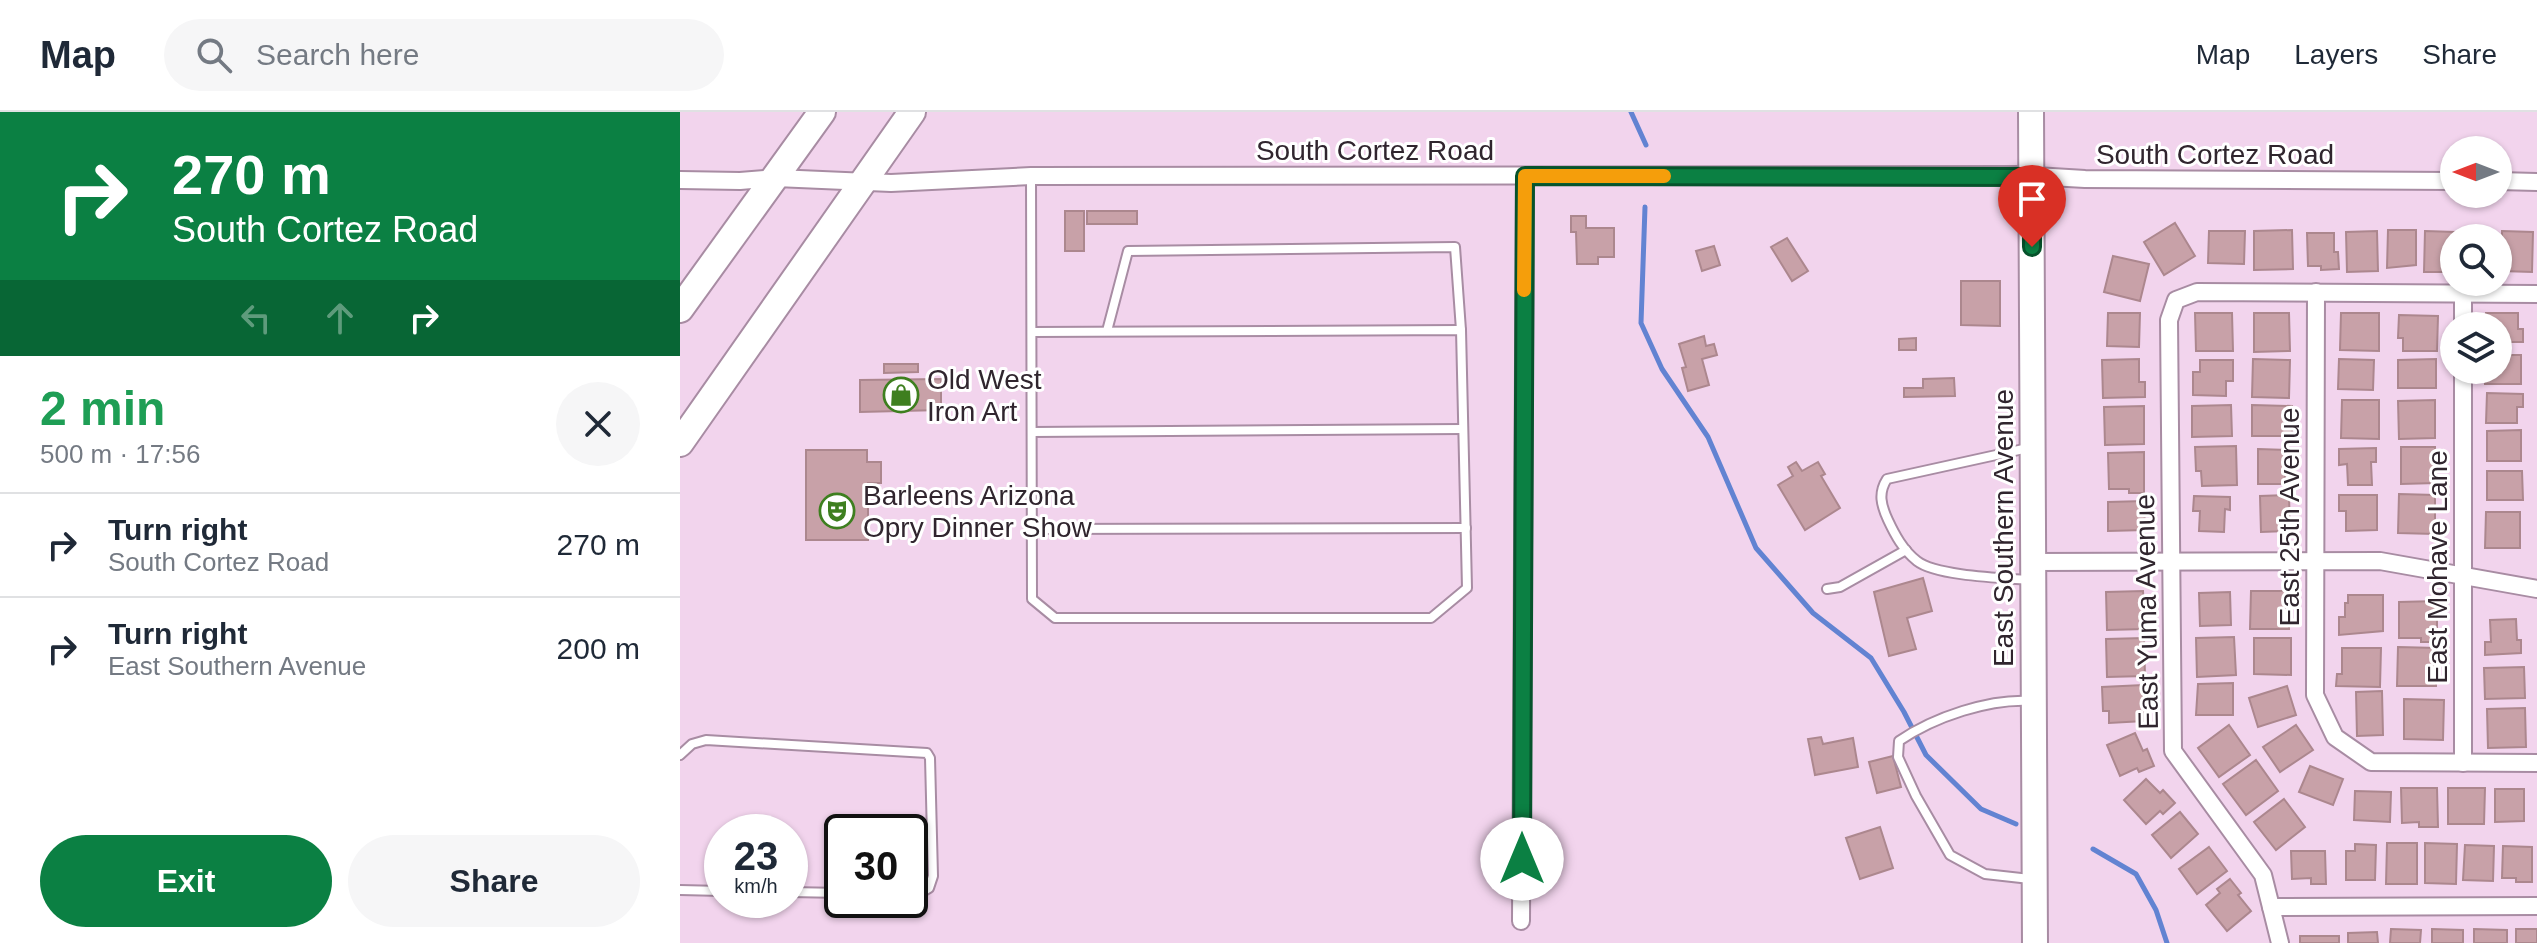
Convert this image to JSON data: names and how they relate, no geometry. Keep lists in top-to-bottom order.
{
  "streets": {
    "street": [
      "South Cortez Road",
      "East 25th Avenue",
      "East Southern Avenue",
      "East Mohave Lane",
      "East Yuma Avenue"
    ]
  },
  "crossings": [
    ["South Cortez Road", "East Southern Avenue"],
    ["East 25th Avenue", "East Mohave Lane"],
    ["East 25th Avenue", "East Yuma Avenue"]
  ],
  "places": {
    "shop": ["Old West Iron Art"],
    "theatre": ["Barleens Arizona Opry Dinner Show"]
  },
  "north": "left",
  "page": {
    "header": "Map",
    "search": "Search here",
    "nav": ["Map", "Layers", "Share"],
    "turn": ["270 m", "South Cortez Road"],
    "heading": ["2 min", "500 m · 17:56"],
    "list": [
      {
        "name": "Turn right",
        "note": "South Cortez Road",
        "value": "270 m"
      },
      {
        "name": "Turn right",
        "note": "East Southern Avenue",
        "value": "200 m"
      }
    ],
    "speed": "23 km/h",
    "limit": "30",
    "buttons": ["Exit", "Share"]
  }
}
